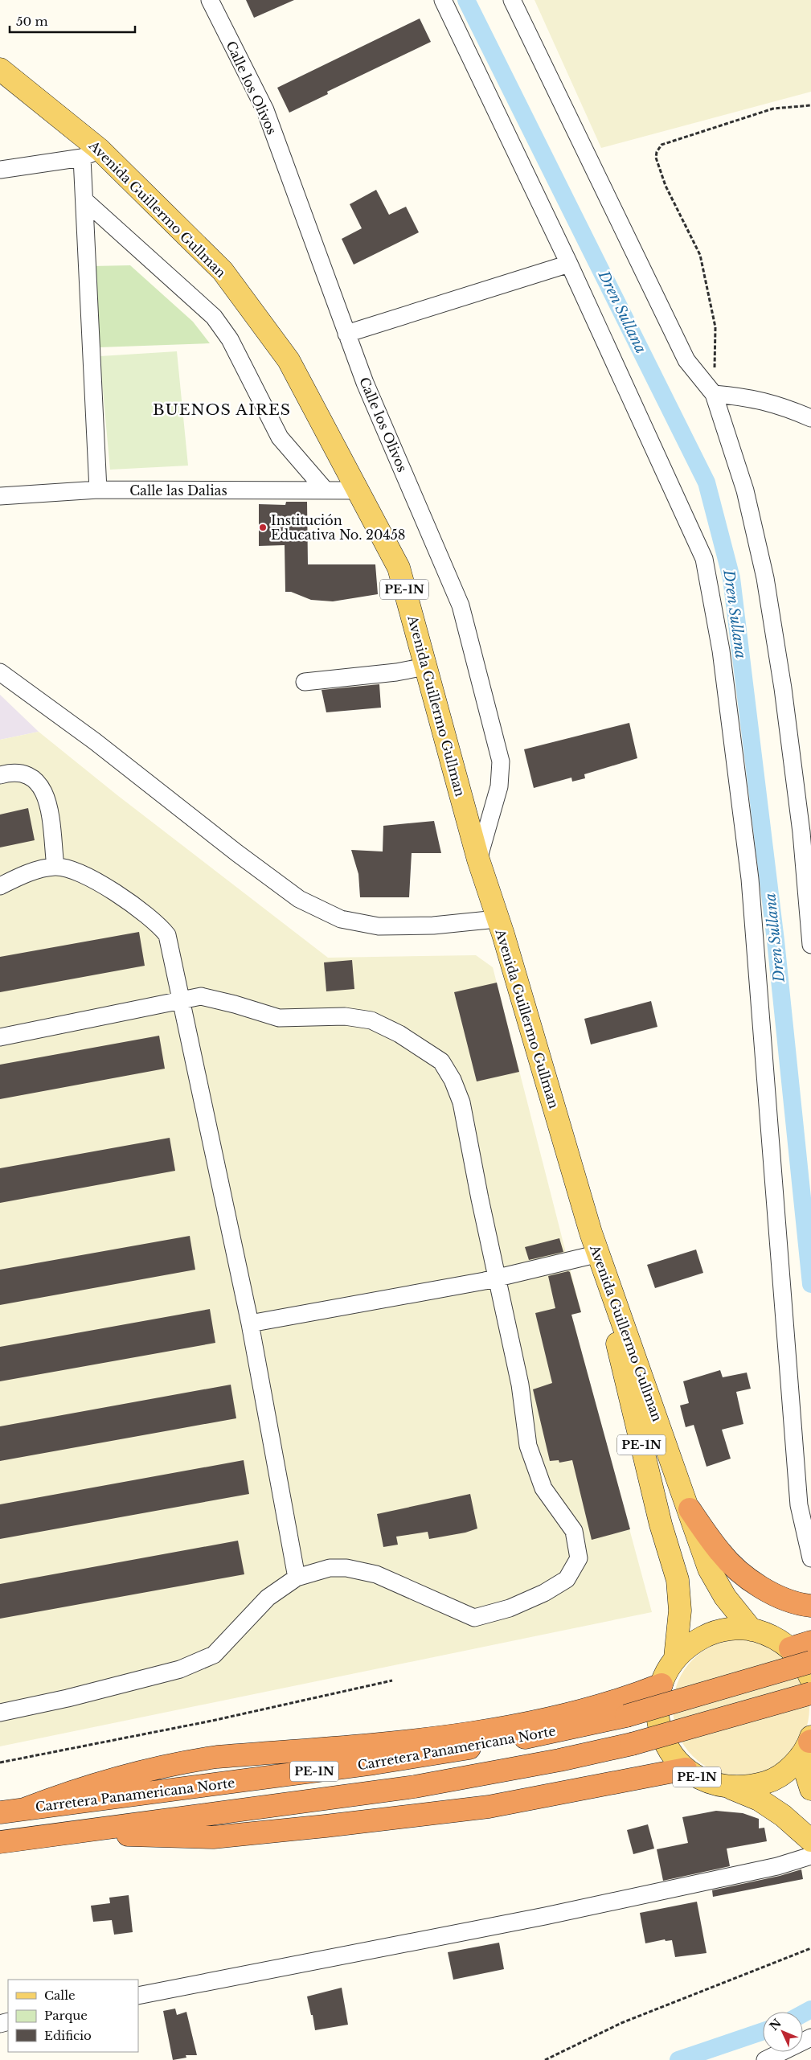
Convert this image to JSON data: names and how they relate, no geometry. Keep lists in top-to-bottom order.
{
  "streets": {
    "highway": ["PE-1N", "Carretera Panamericana Norte"],
    "main road": ["Avenida Guillermo Gullman"],
    "street": ["Calle los Olivos", "Calle las Dalias"]
  },
  "crossings": [
    ["Calle los Olivos", "Avenida Guillermo Gullman"],
    ["Avenida Guillermo Gullman", "Calle las Dalias"],
    ["Avenida Guillermo Gullman", "PE-1N"]
  ],
  "districts": ["BUENOS AIRES"],
  "water": ["Dren Sullana"],
  "places": ["Institución Educativa No. 20458"],
  "legend": ["Calle", "Parque", "Edificio"],
  "scale_bar": "50 m",
  "north": "top left"
}
